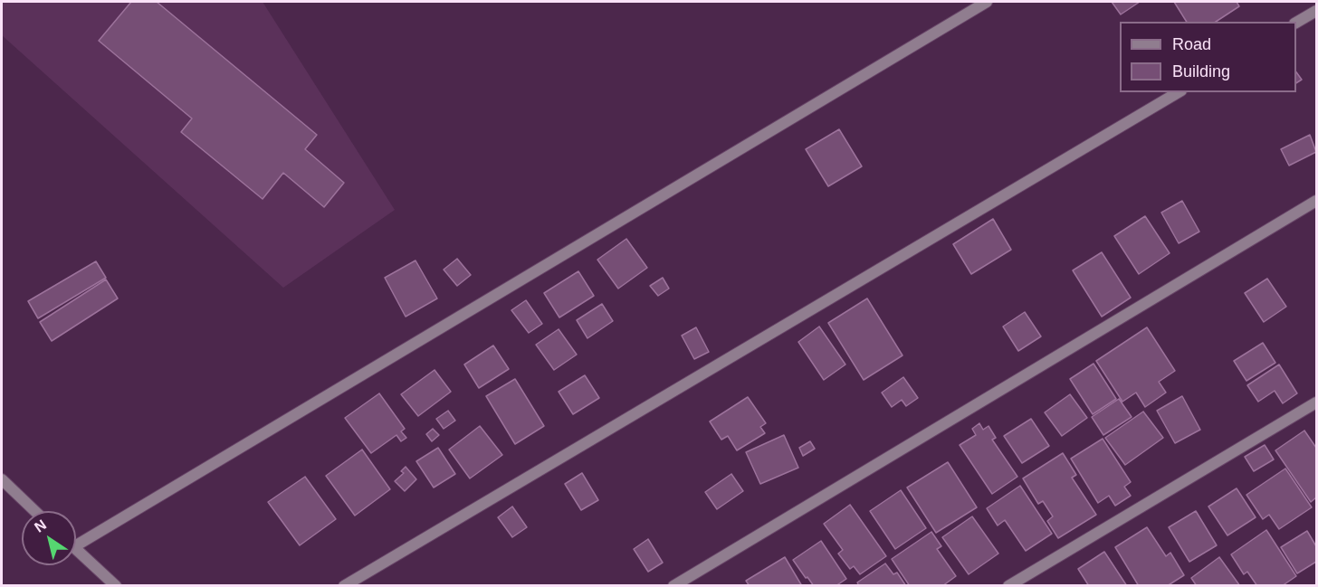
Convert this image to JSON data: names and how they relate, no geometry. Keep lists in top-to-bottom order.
{
  "legend": ["Road", "Building"],
  "north": "top left"
}
